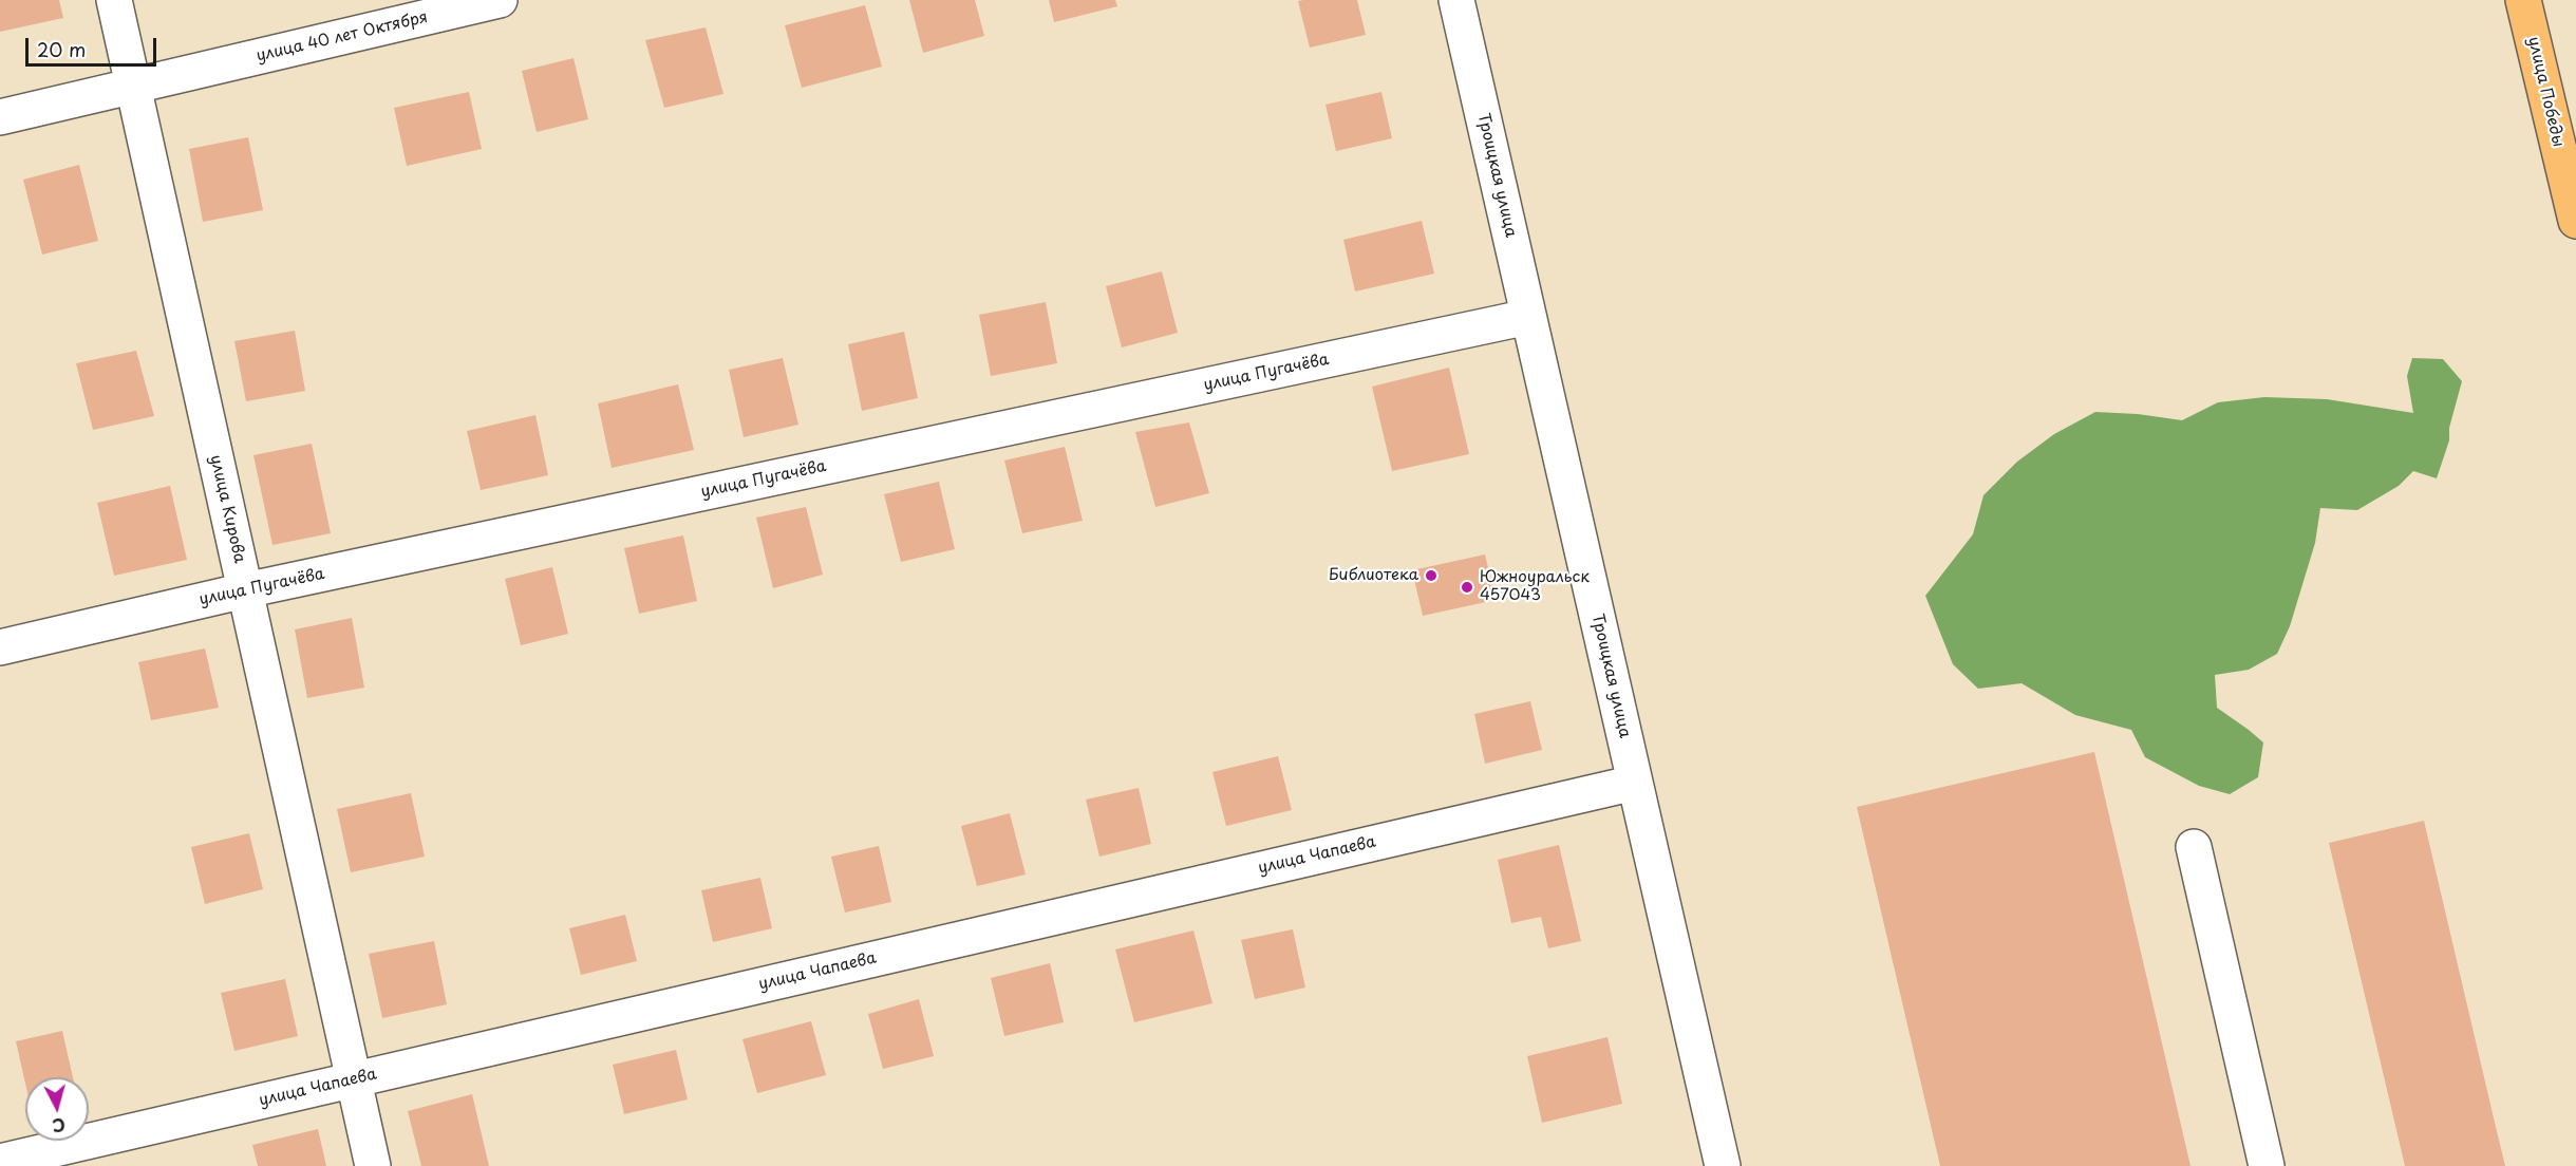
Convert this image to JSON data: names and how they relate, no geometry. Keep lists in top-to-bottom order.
{
  "streets": {
    "highway": ["улица Победы"],
    "street": [
      "улица 40 лет Октября",
      "Троицкая улица",
      "улица Пугачёва",
      "улица Кирова",
      "улица Чапаева"
    ]
  },
  "crossings": [
    ["улица 40 лет Октября", "улица Кирова"],
    ["Троицкая улица", "улица Пугачёва"],
    ["Троицкая улица", "улица Чапаева"],
    ["улица Пугачёва", "улица Кирова"],
    ["улица Кирова", "улица Чапаева"]
  ],
  "places": ["Библиотека", "Южноуральск 457043"],
  "scale_bar": "20 m",
  "north": "bottom"
}
